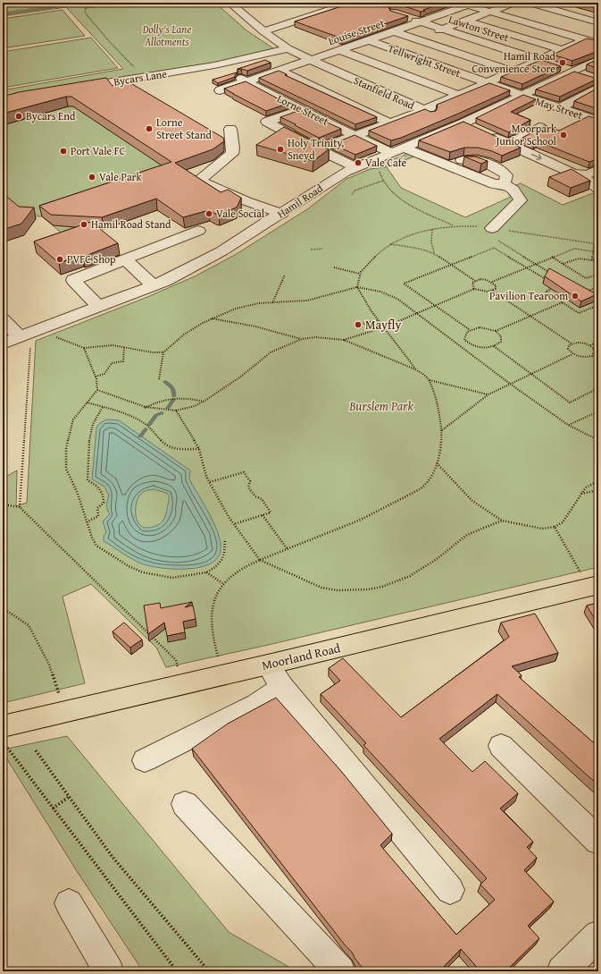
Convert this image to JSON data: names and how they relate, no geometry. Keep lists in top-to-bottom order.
{
  "streets": {
    "main road": ["Moorland Road"],
    "street": [
      "Lawton Street",
      "Louise Street",
      "Tellwright Street",
      "Bycars Lane",
      "Stanfield Road",
      "May Street",
      "Lorne Street",
      "Hamil Road"
    ]
  },
  "crossings": [
    ["Lawton Street", "Louise Street"],
    ["Lawton Street", "Hamil Road"],
    ["Louise Street", "Tellwright Street"],
    ["Louise Street", "Stanfield Road"],
    ["Louise Street", "Lorne Street"],
    ["Tellwright Street", "May Street"],
    ["Tellwright Street", "Hamil Road"],
    ["Bycars Lane", "Stanfield Road"],
    ["Bycars Lane", "Lorne Street"],
    ["Stanfield Road", "Hamil Road"],
    ["May Street", "Hamil Road"],
    ["Lorne Street", "Hamil Road"]
  ],
  "parks": ["Dolly's Lane Allotments", "Burslem Park"],
  "places": [
    "Hamil Road Convenience Store",
    "Bycars End",
    "Lorne Street Stand",
    "Moorpark Junior School",
    "Holy Trinity, Sneyd",
    "Port Vale FC",
    "Vale Cafe",
    "Vale Park",
    "Vale Social",
    "Hamil Road Stand",
    "PVFC Shop",
    "Pavilion Tearoom",
    "Mayfly"
  ]
}
